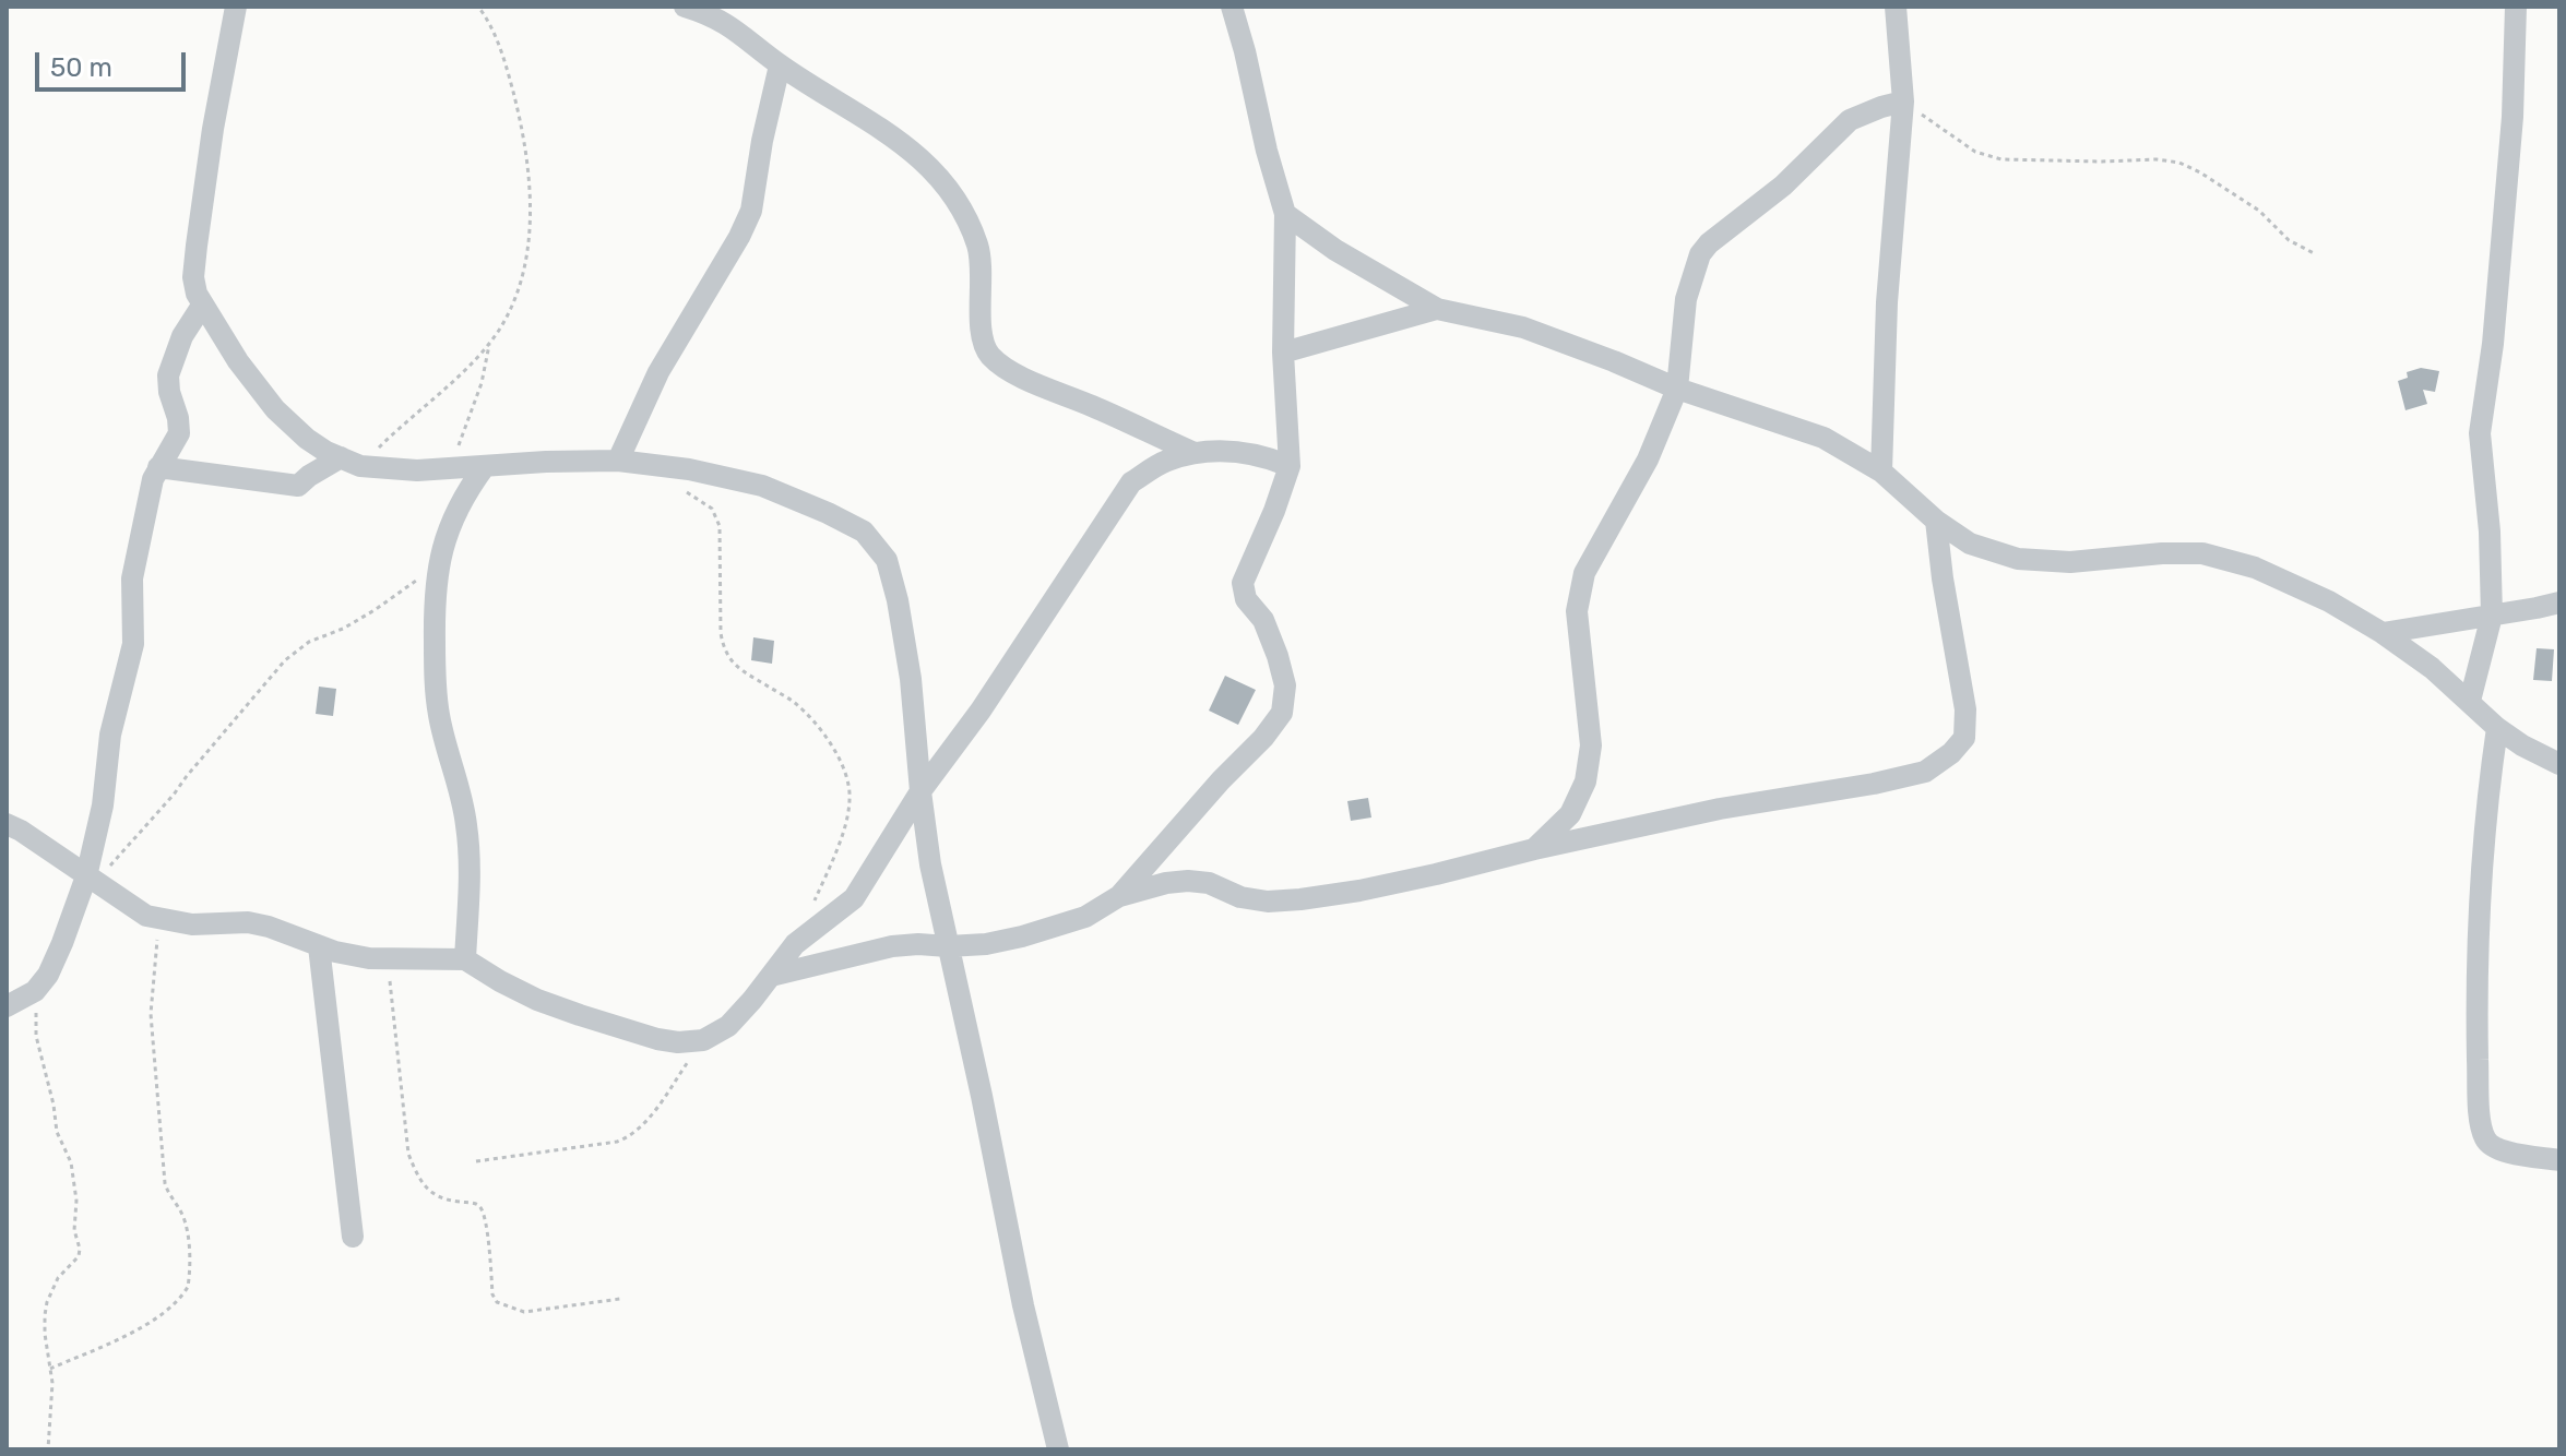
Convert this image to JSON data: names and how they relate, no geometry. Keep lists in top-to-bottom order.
{
  "scale_bar": "50 m"
}
